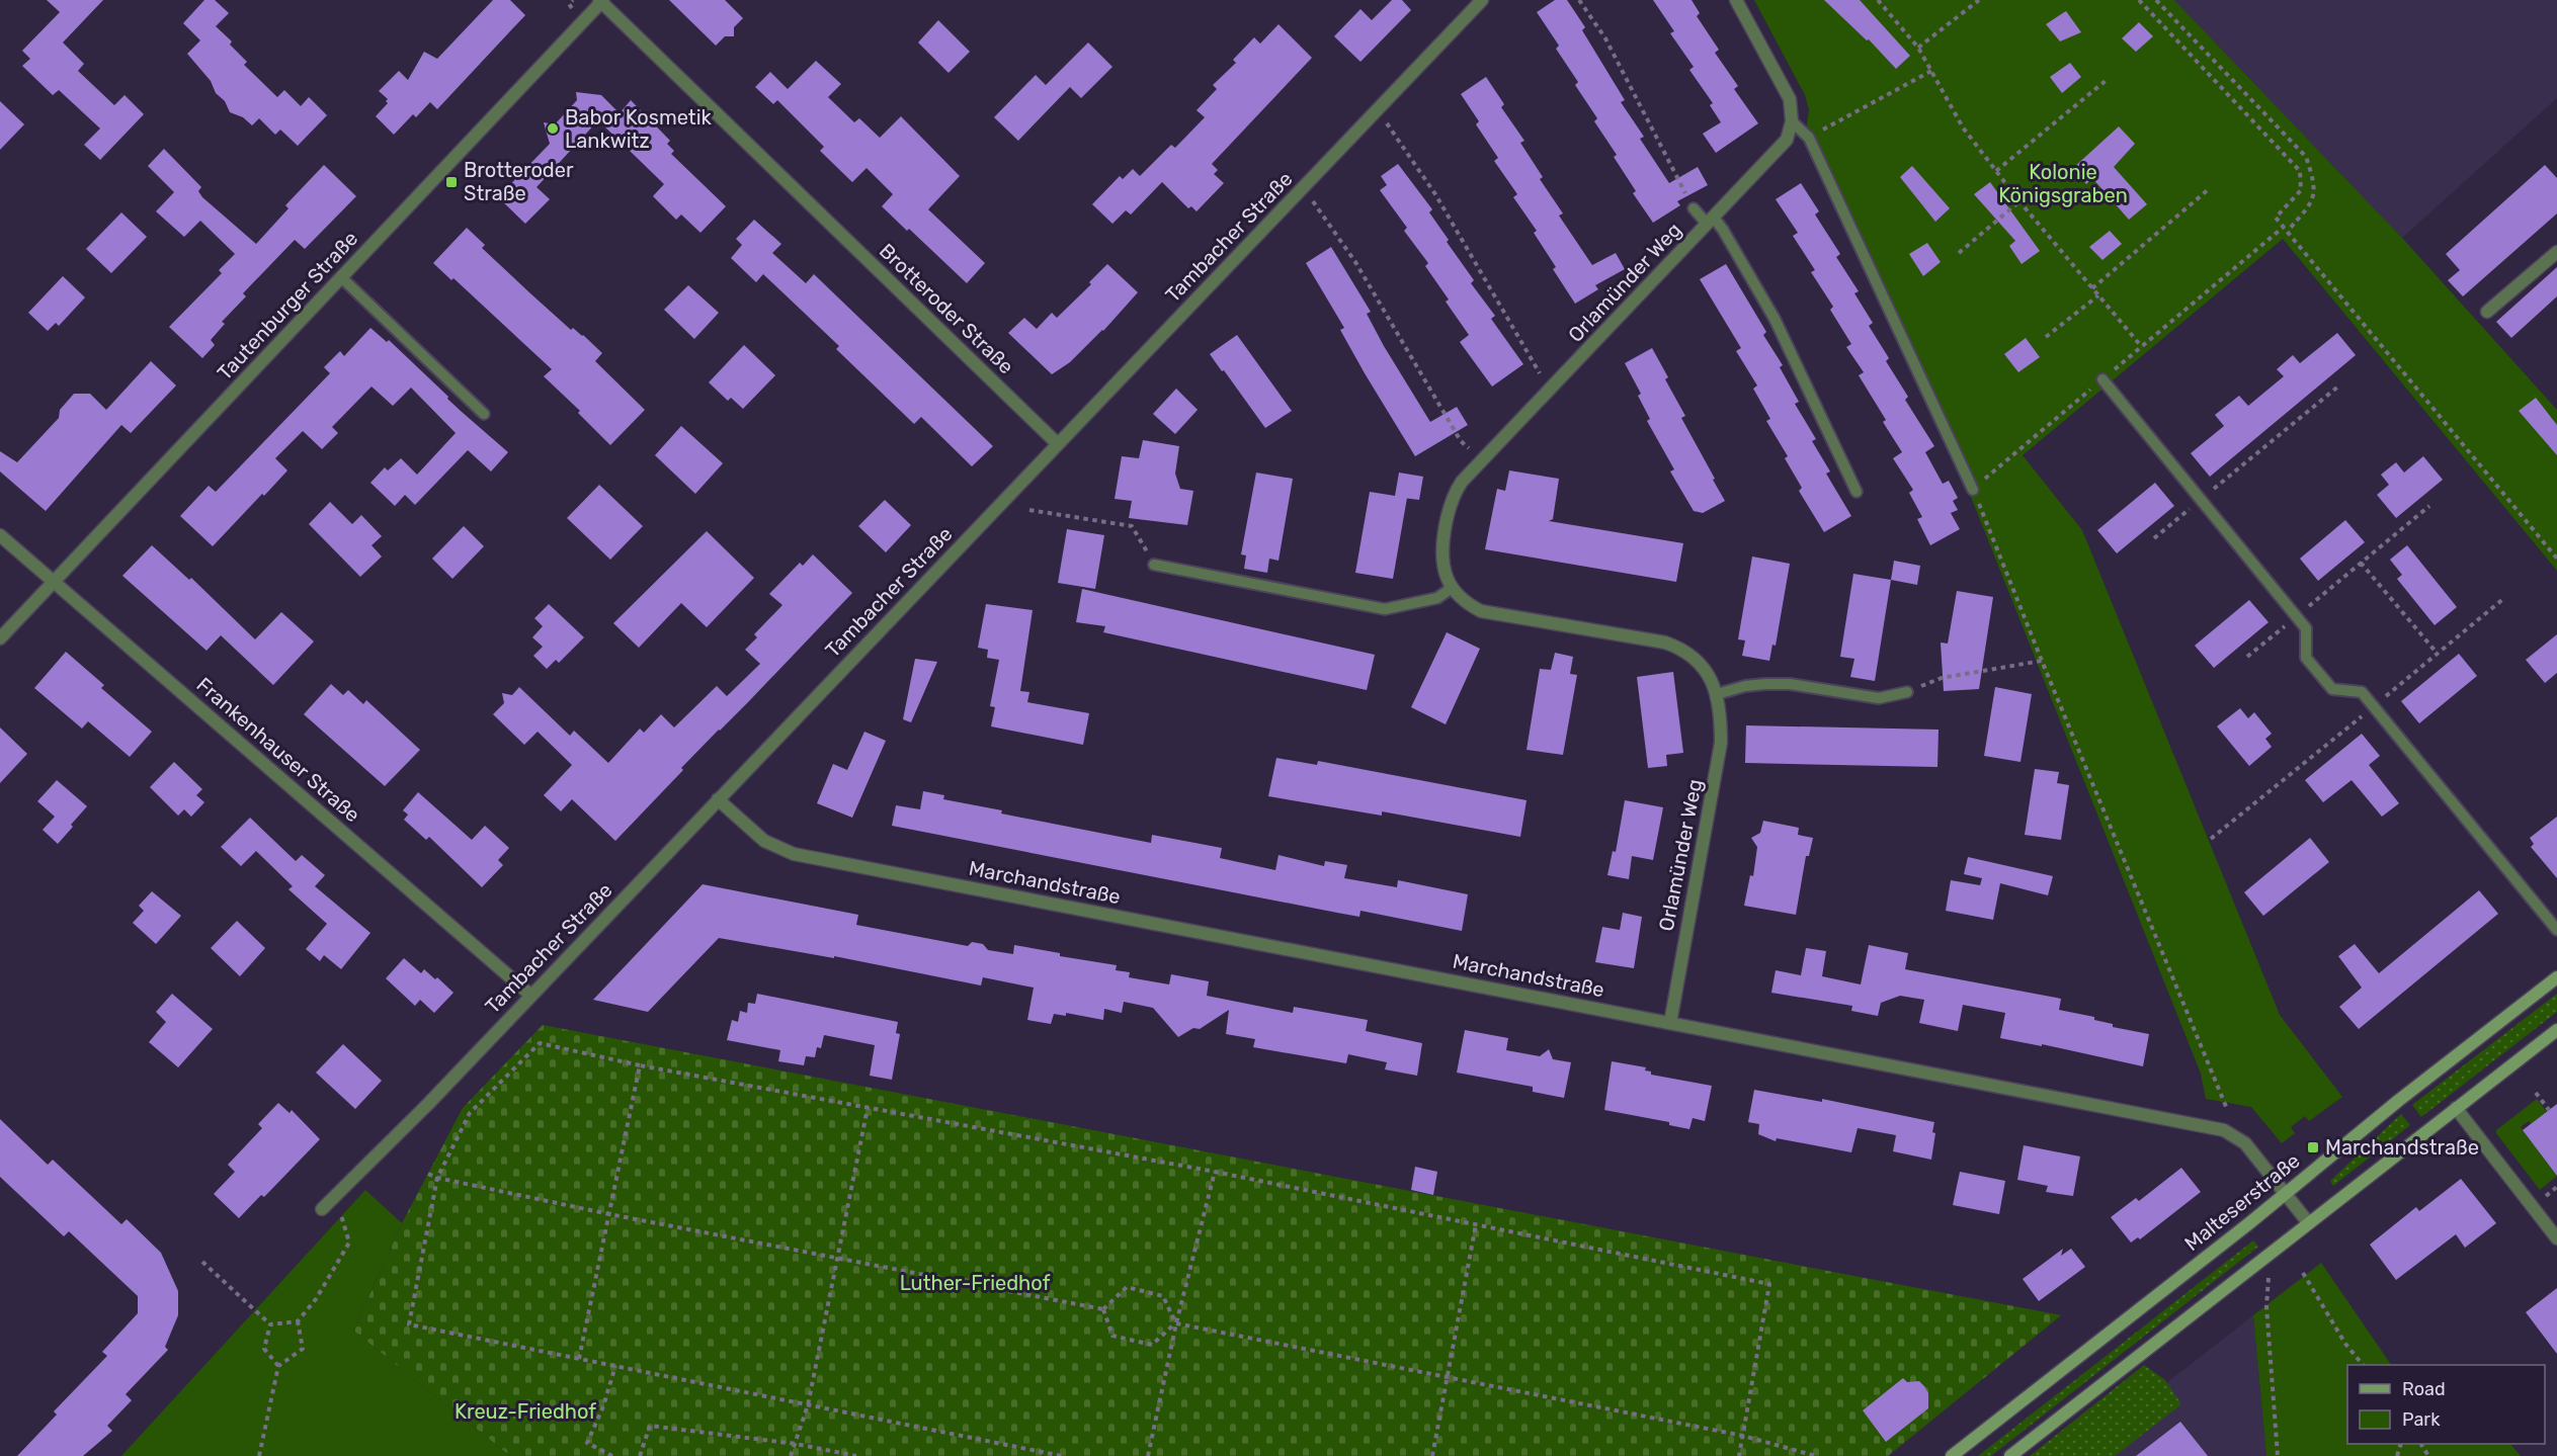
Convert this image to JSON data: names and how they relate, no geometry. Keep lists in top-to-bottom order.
{
  "streets": {
    "main road": ["Malteserstraße"],
    "street": [
      "Tambacher Straße",
      "Orlamünder Weg",
      "Tautenburger Straße",
      "Brotteroder Straße",
      "Frankenhauser Straße",
      "Marchandstraße"
    ]
  },
  "crossings": [
    ["Tambacher Straße", "Brotteroder Straße"],
    ["Tambacher Straße", "Frankenhauser Straße"],
    ["Tambacher Straße", "Marchandstraße"],
    ["Orlamünder Weg", "Marchandstraße"],
    ["Tautenburger Straße", "Brotteroder Straße"],
    ["Tautenburger Straße", "Frankenhauser Straße"],
    ["Marchandstraße", "Malteserstraße"]
  ],
  "parks": ["Kolonie Königsgraben", "Luther-Friedhof", "Kreuz-Friedhof"],
  "places": {
    "other": ["Babor Kosmetik Lankwitz"],
    "transit": ["Brotteroder Straße", "Marchandstraße"]
  },
  "legend": ["Road", "Park"]
}
